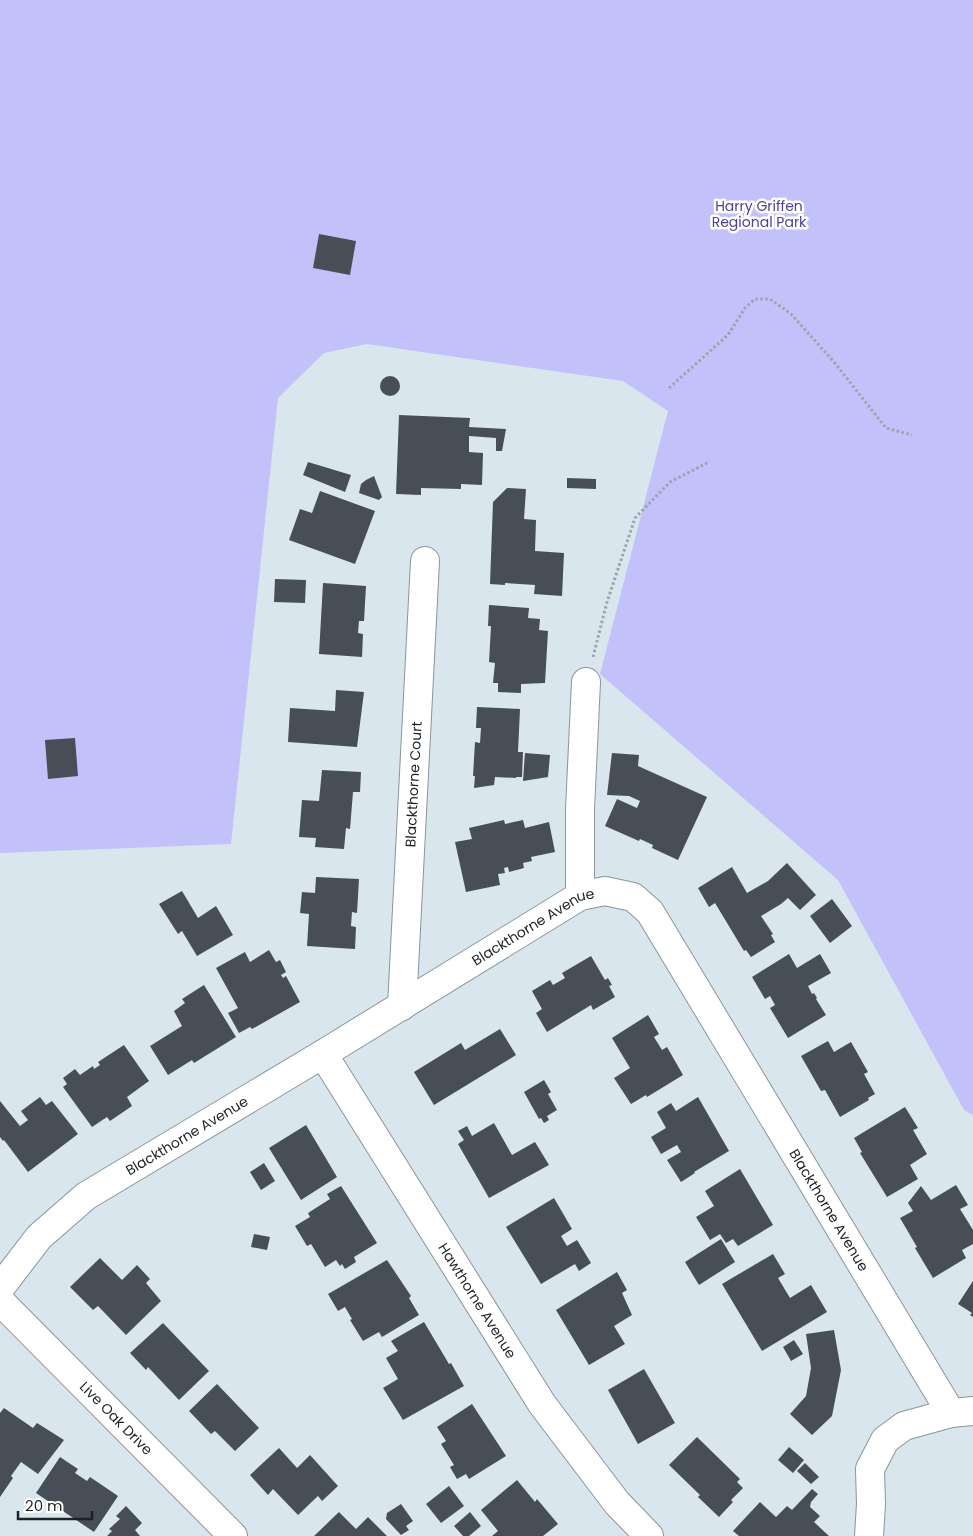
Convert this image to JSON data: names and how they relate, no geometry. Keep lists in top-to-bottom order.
{
  "streets": {
    "street": [
      "Blackthorne Court",
      "Blackthorne Avenue",
      "Hawthorne Avenue",
      "Live Oak Drive"
    ]
  },
  "crossings": [
    ["Blackthorne Court", "Blackthorne Avenue"],
    ["Blackthorne Avenue", "Hawthorne Avenue"]
  ],
  "parks": ["Harry Griffen Regional Park"],
  "scale_bar": "20 m"
}
